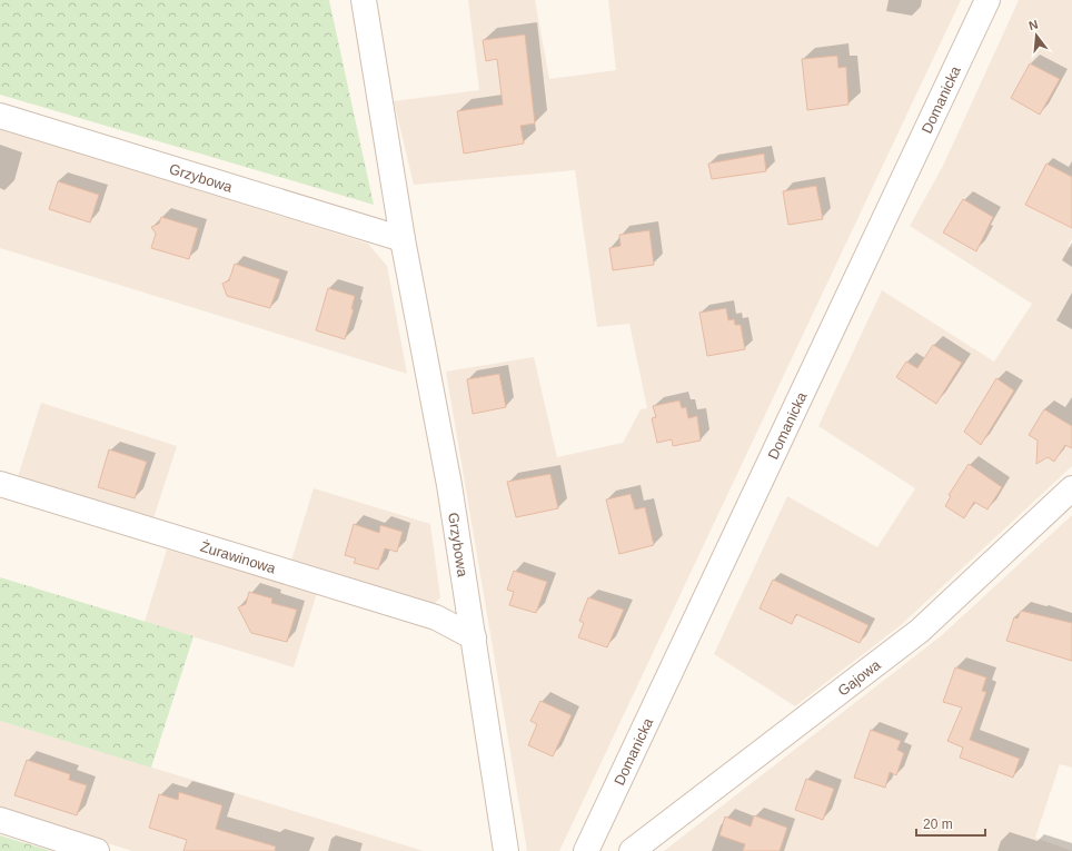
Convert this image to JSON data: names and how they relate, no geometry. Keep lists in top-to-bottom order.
{
  "streets": {
    "street": [
      "Domanicka",
      "Grzybowa",
      "Żurawinowa",
      "Gajowa"
    ]
  },
  "crossings": [
    ["Grzybowa", "Żurawinowa"]
  ],
  "scale_bar": "20 m",
  "north": "top"
}
